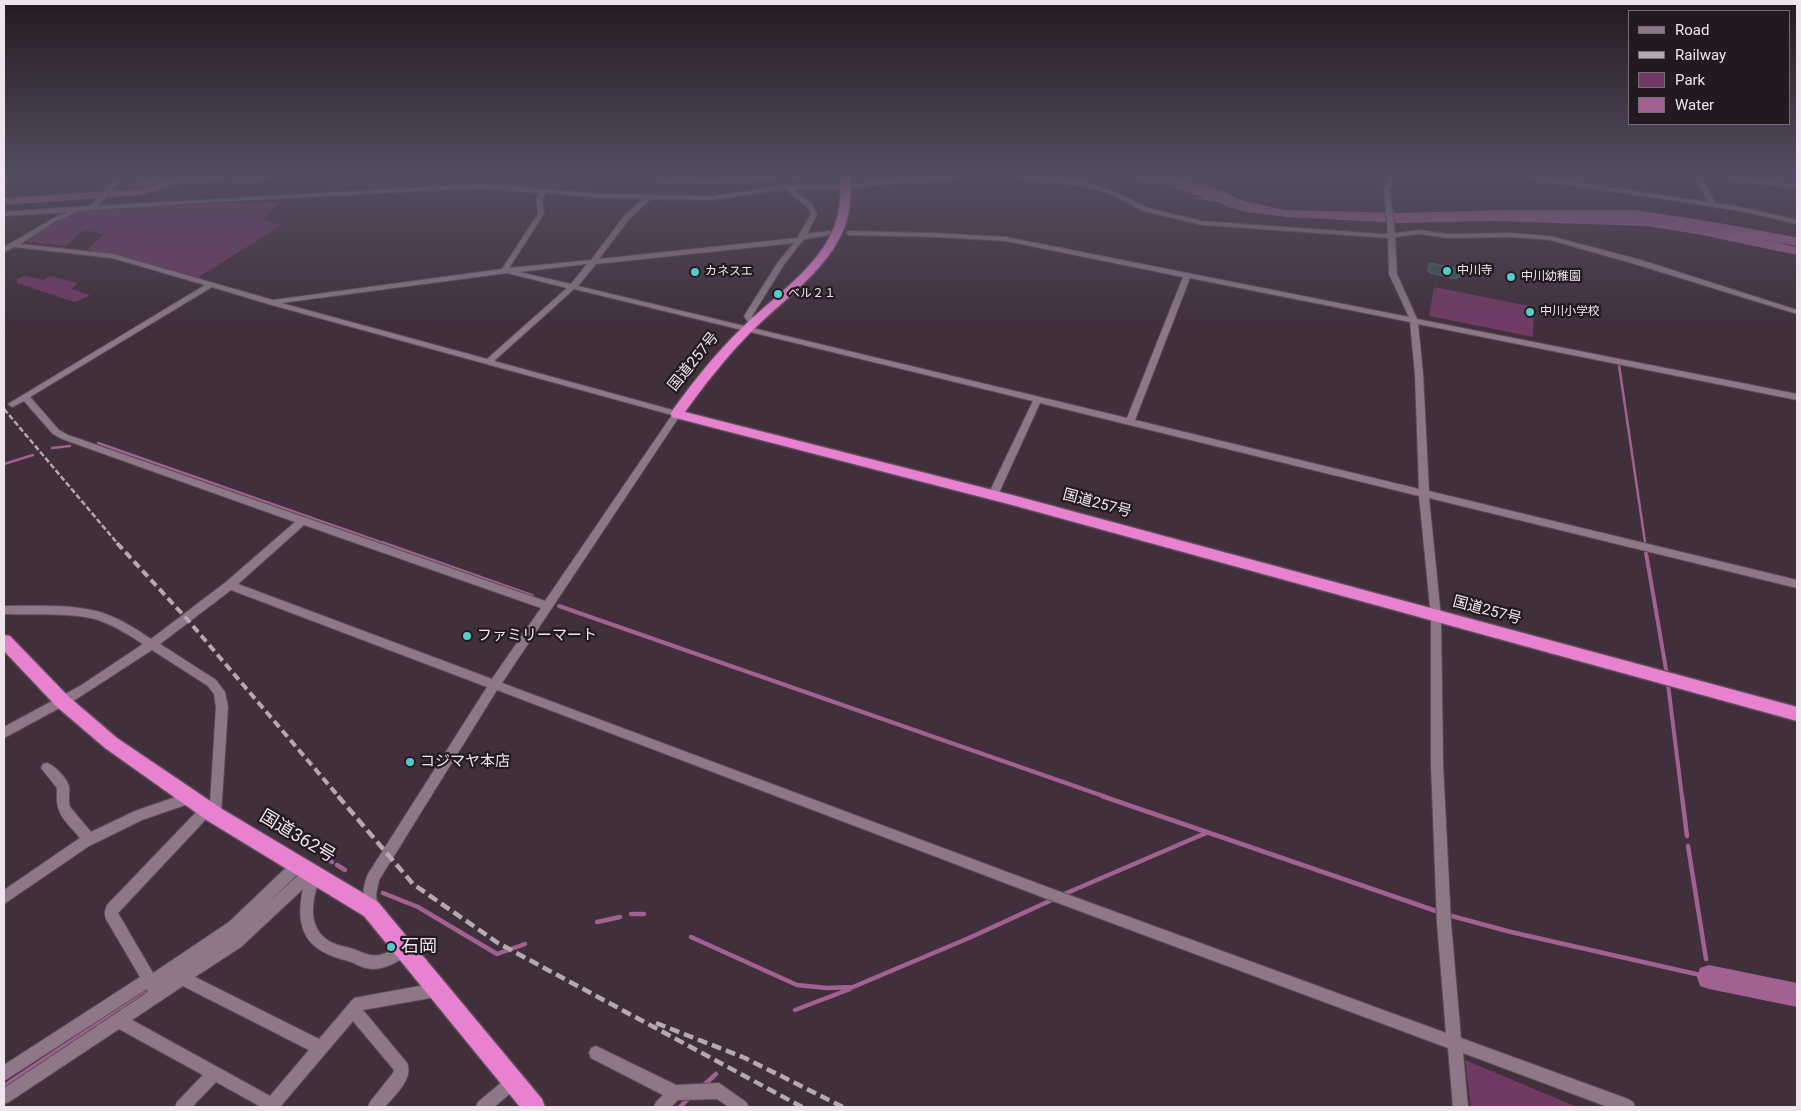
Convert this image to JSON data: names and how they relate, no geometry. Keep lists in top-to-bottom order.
{
  "streets": {
    "highway": ["国道257号", "国道362号"]
  },
  "places": [
    "中川寺",
    "カネスエ",
    "中川幼稚園",
    "ベル２１",
    "中川小学校",
    "ファミリーマート",
    "コジマヤ本店",
    "石岡"
  ],
  "legend": [
    "Road",
    "Railway",
    "Park",
    "Water"
  ]
}
